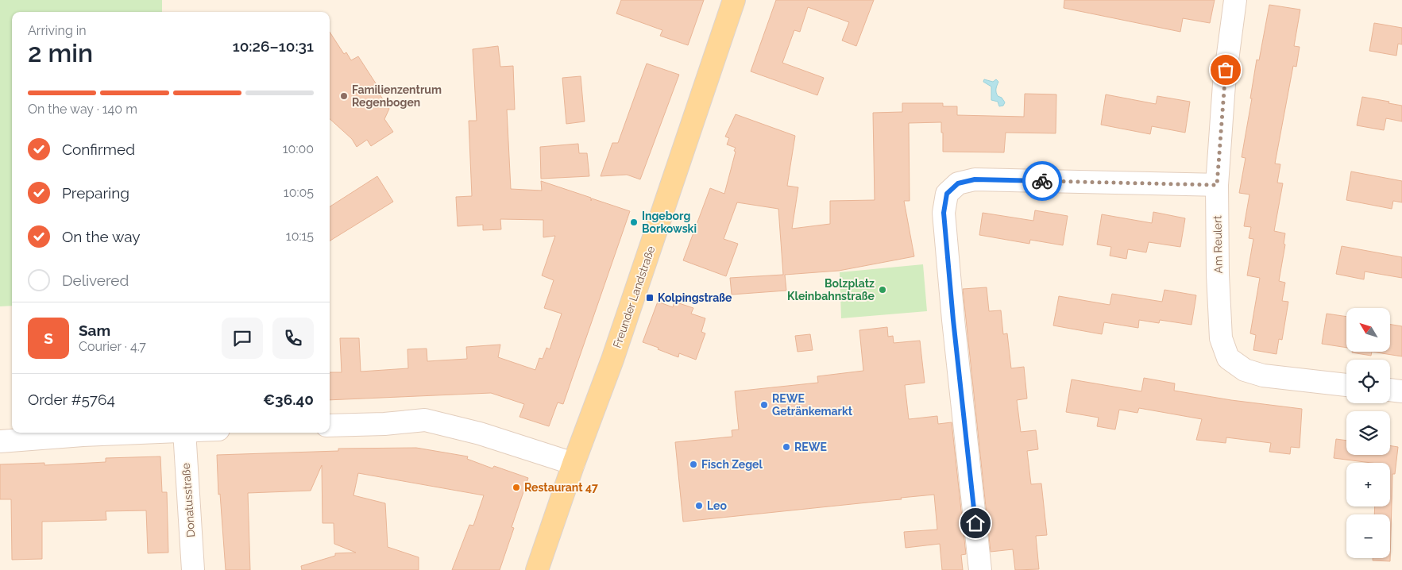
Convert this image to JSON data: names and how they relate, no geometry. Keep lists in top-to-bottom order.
{
  "streets": {
    "main road": ["Freunder Landstraße"],
    "street": ["Am Reulert", "Donatusstraße"]
  },
  "places": {
    "other": [
      "Familienzentrum Regenbogen",
      "Ingeborg Borkowski",
      "Bolzplatz Kleinbahnstraße",
      "REWE Getränkemarkt",
      "REWE",
      "Fisch Zegel",
      "Restaurant 47",
      "Leo"
    ],
    "transit": ["Kolpingstraße"]
  },
  "north": "top left",
  "page": {
    "heading": ["2 min", "Arriving in", "10:26–10:31"],
    "panel": [
      "Sam",
      "Courier · 4.7",
      "Order #5764",
      "€36.40"
    ],
    "bar": "On the way · 140 m",
    "list": [
      ["Confirmed", "10:00"],
      ["Preparing", "10:05"],
      ["On the way", "10:15"],
      "Delivered"
    ],
    "map_buttons": ["+", "−"],
    "round": "S"
  }
}
